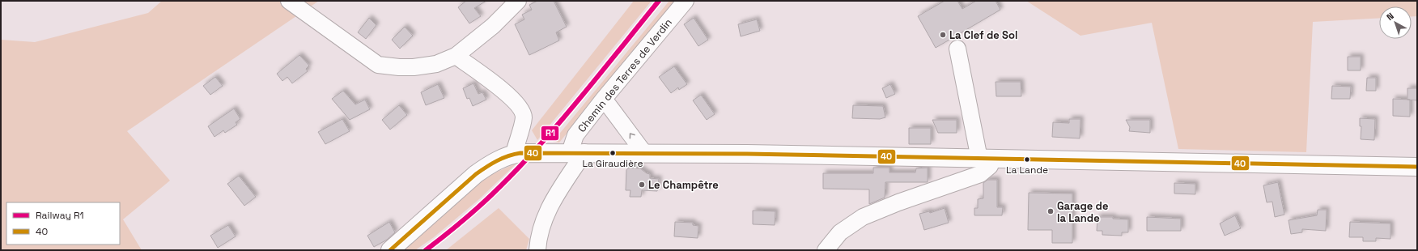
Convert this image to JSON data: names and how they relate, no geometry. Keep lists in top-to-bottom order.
{
  "streets": {
    "street": ["Chemin des Terres de Verdin"]
  },
  "places": [
    "La Clef de Sol",
    "La Giraudière",
    "La Lande",
    "Le Champêtre",
    "Garage de la Lande"
  ],
  "lines": ["rail line R1", "transit line 40"],
  "legend": ["Railway R1", "40"],
  "north": "top left"
}
